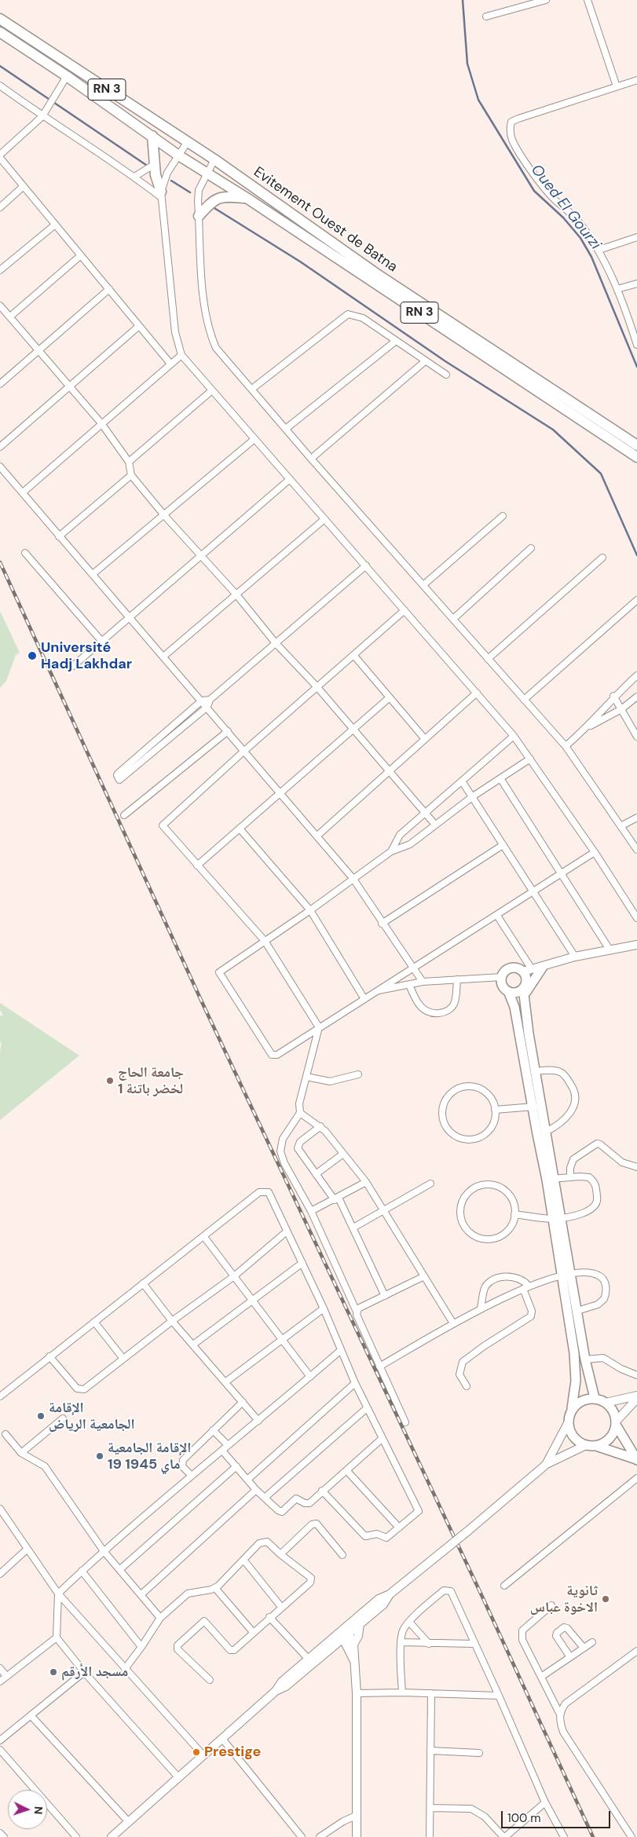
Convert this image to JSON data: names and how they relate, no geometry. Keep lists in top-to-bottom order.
{
  "streets": {
    "highway": ["RN 3", "Evitement Ouest de Batna"]
  },
  "water": ["Oued El Gourzi"],
  "places": [
    "Université Hadj Lakhdar",
    "جامعة الحاج لخضر باتنة 1",
    "الإقامة الجامعية الرياض",
    "الإقامة الجامعية 19 ماي 1945",
    "ثانوية الاخوة عباس",
    "مسجد الأرقم",
    "Prestige"
  ],
  "scale_bar": "100 m",
  "north": "right"
}
